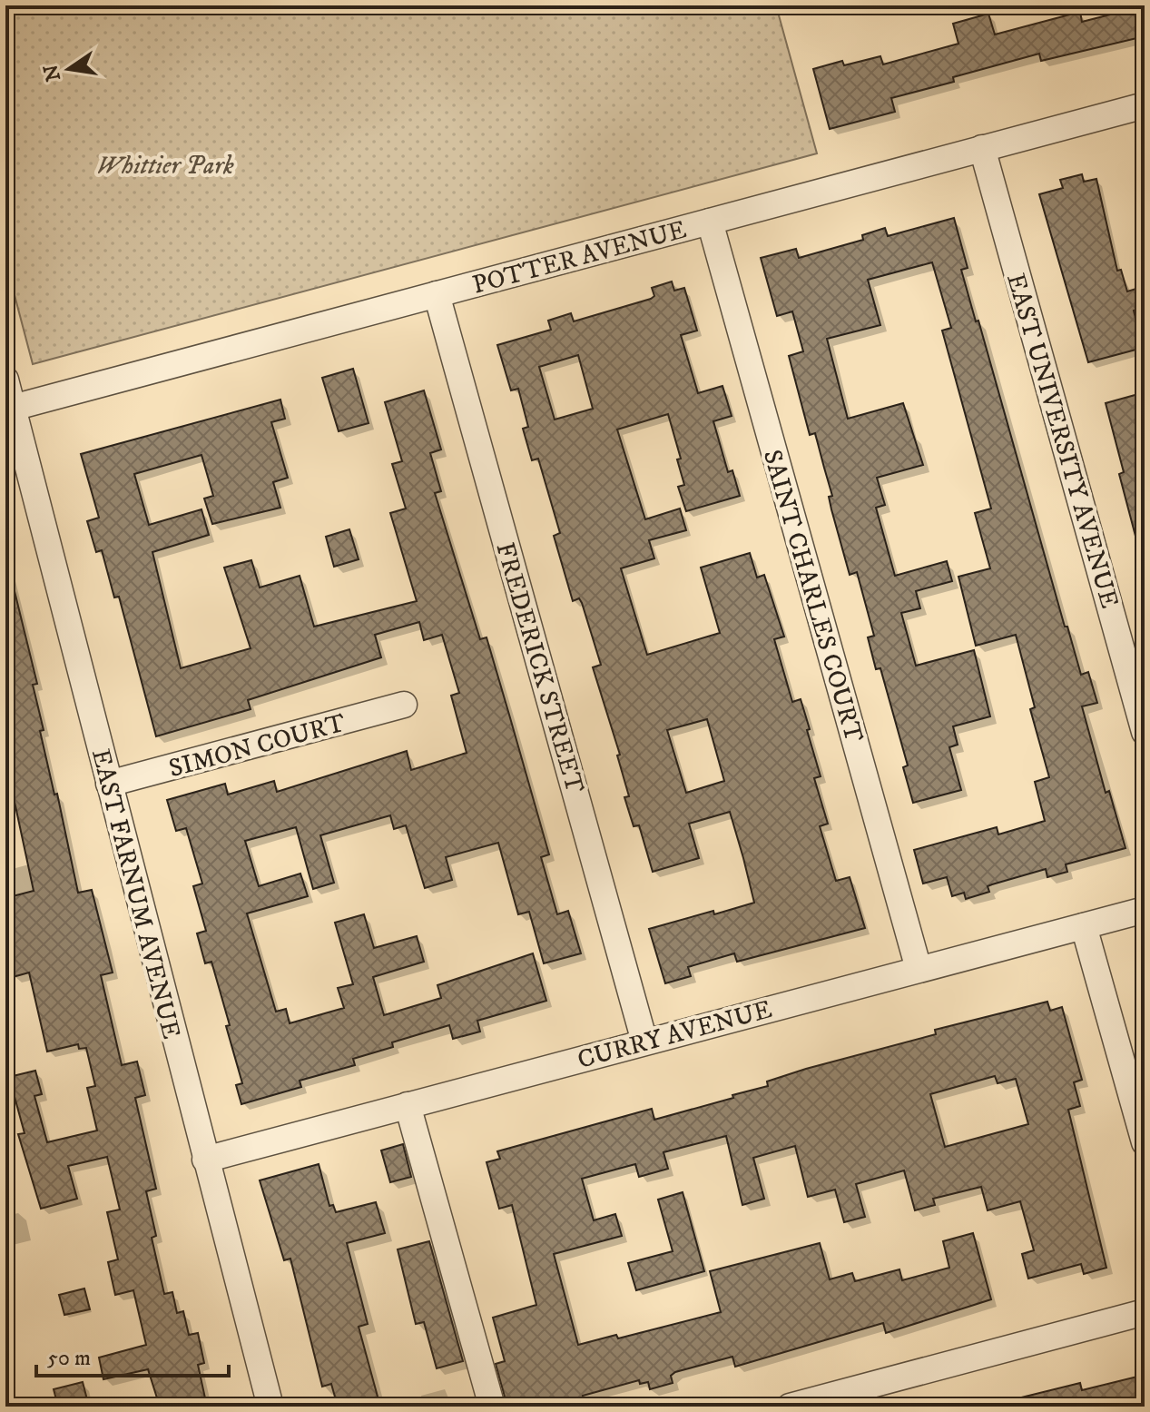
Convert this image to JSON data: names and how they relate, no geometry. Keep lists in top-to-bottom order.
{
  "streets": {
    "street": [
      "POTTER AVENUE",
      "EAST UNIVERSITY AVENUE",
      "SAINT CHARLES COURT",
      "FREDERICK STREET",
      "SIMON COURT",
      "EAST FARNUM AVENUE",
      "CURRY AVENUE"
    ]
  },
  "crossings": [
    ["POTTER AVENUE", "EAST UNIVERSITY AVENUE"],
    ["POTTER AVENUE", "SAINT CHARLES COURT"],
    ["POTTER AVENUE", "FREDERICK STREET"],
    ["POTTER AVENUE", "EAST FARNUM AVENUE"],
    ["SAINT CHARLES COURT", "CURRY AVENUE"],
    ["FREDERICK STREET", "CURRY AVENUE"],
    ["SIMON COURT", "EAST FARNUM AVENUE"],
    ["EAST FARNUM AVENUE", "CURRY AVENUE"]
  ],
  "parks": ["Whittier Park"],
  "scale_bar": "50 m",
  "north": "left"
}
